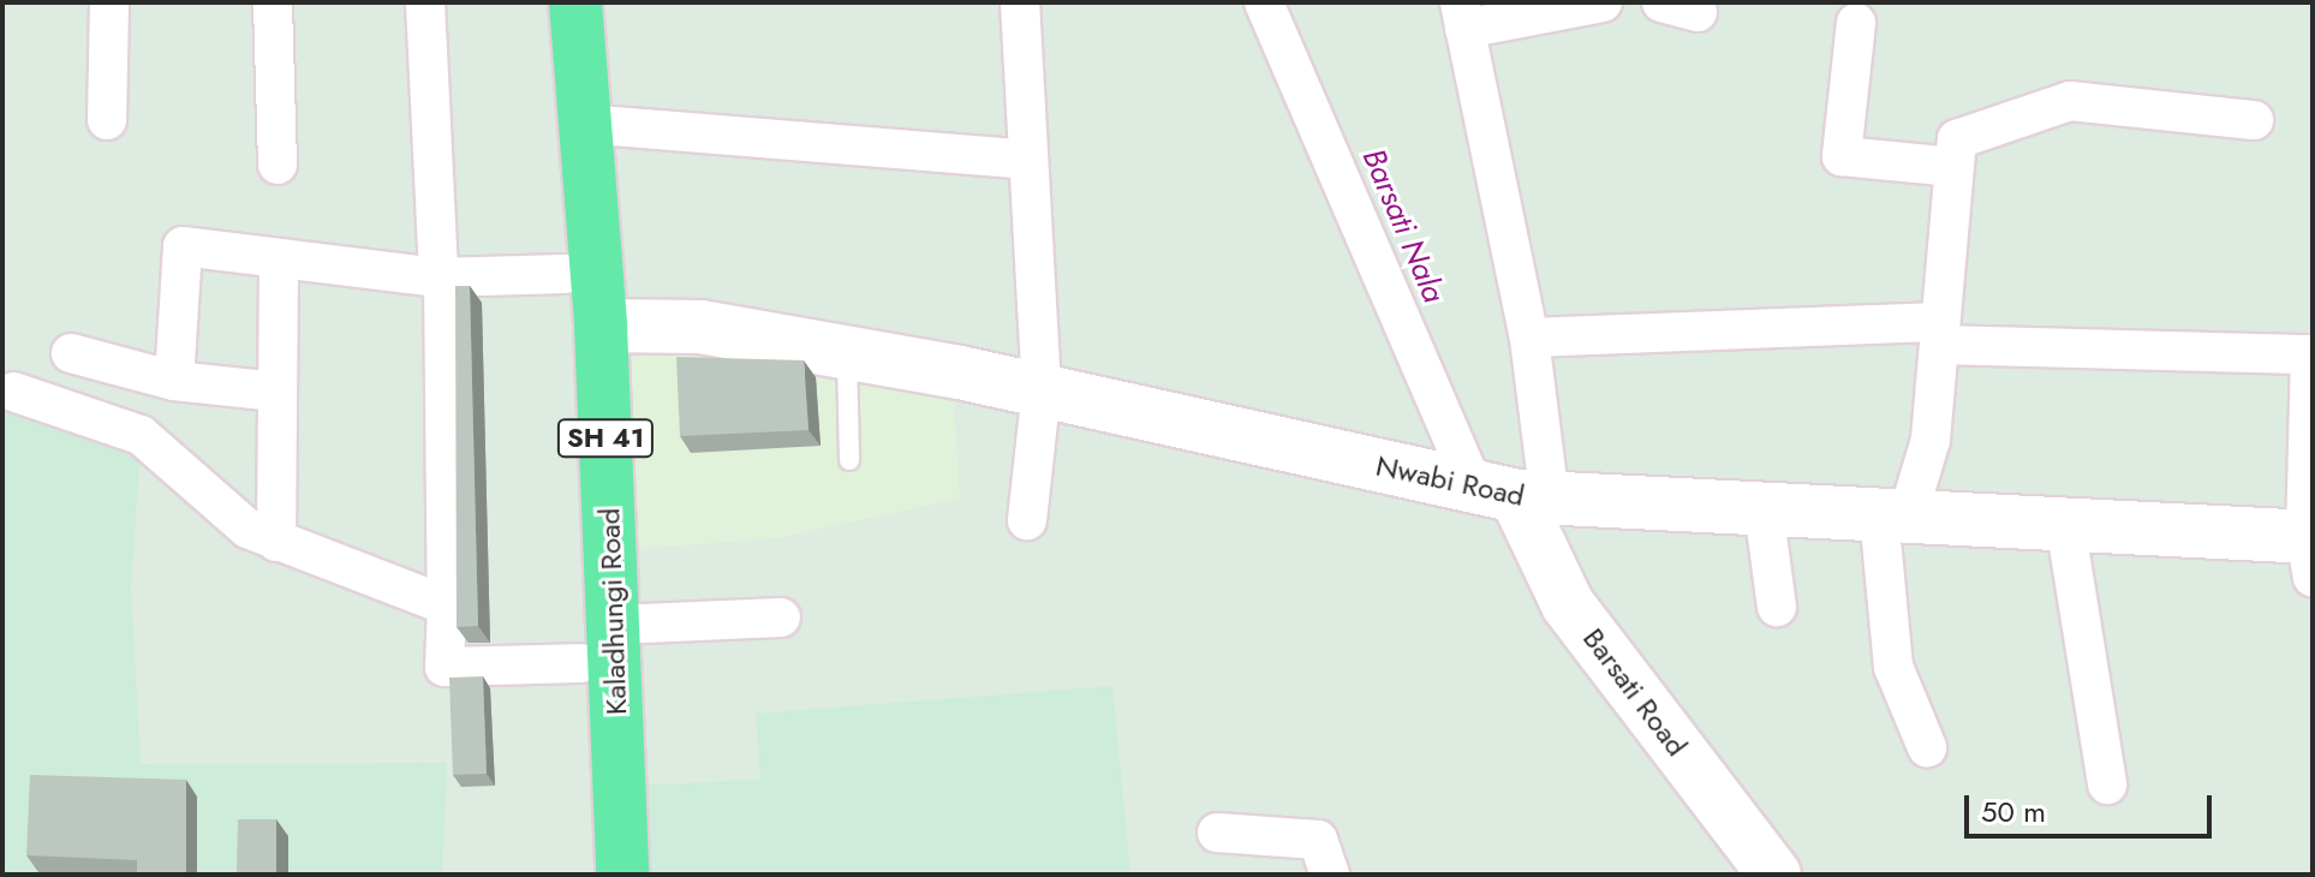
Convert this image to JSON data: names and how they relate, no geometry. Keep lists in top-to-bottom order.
{
  "streets": {
    "main road": ["SH 41", "Kaladhungi Road"],
    "street": ["Nwabi Road", "Barsati Road"]
  },
  "crossings": [
    ["Nwabi Road", "Kaladhungi Road"],
    ["Nwabi Road", "Barsati Road"]
  ],
  "water": ["Barsati Nala"],
  "scale_bar": "50 m"
}
